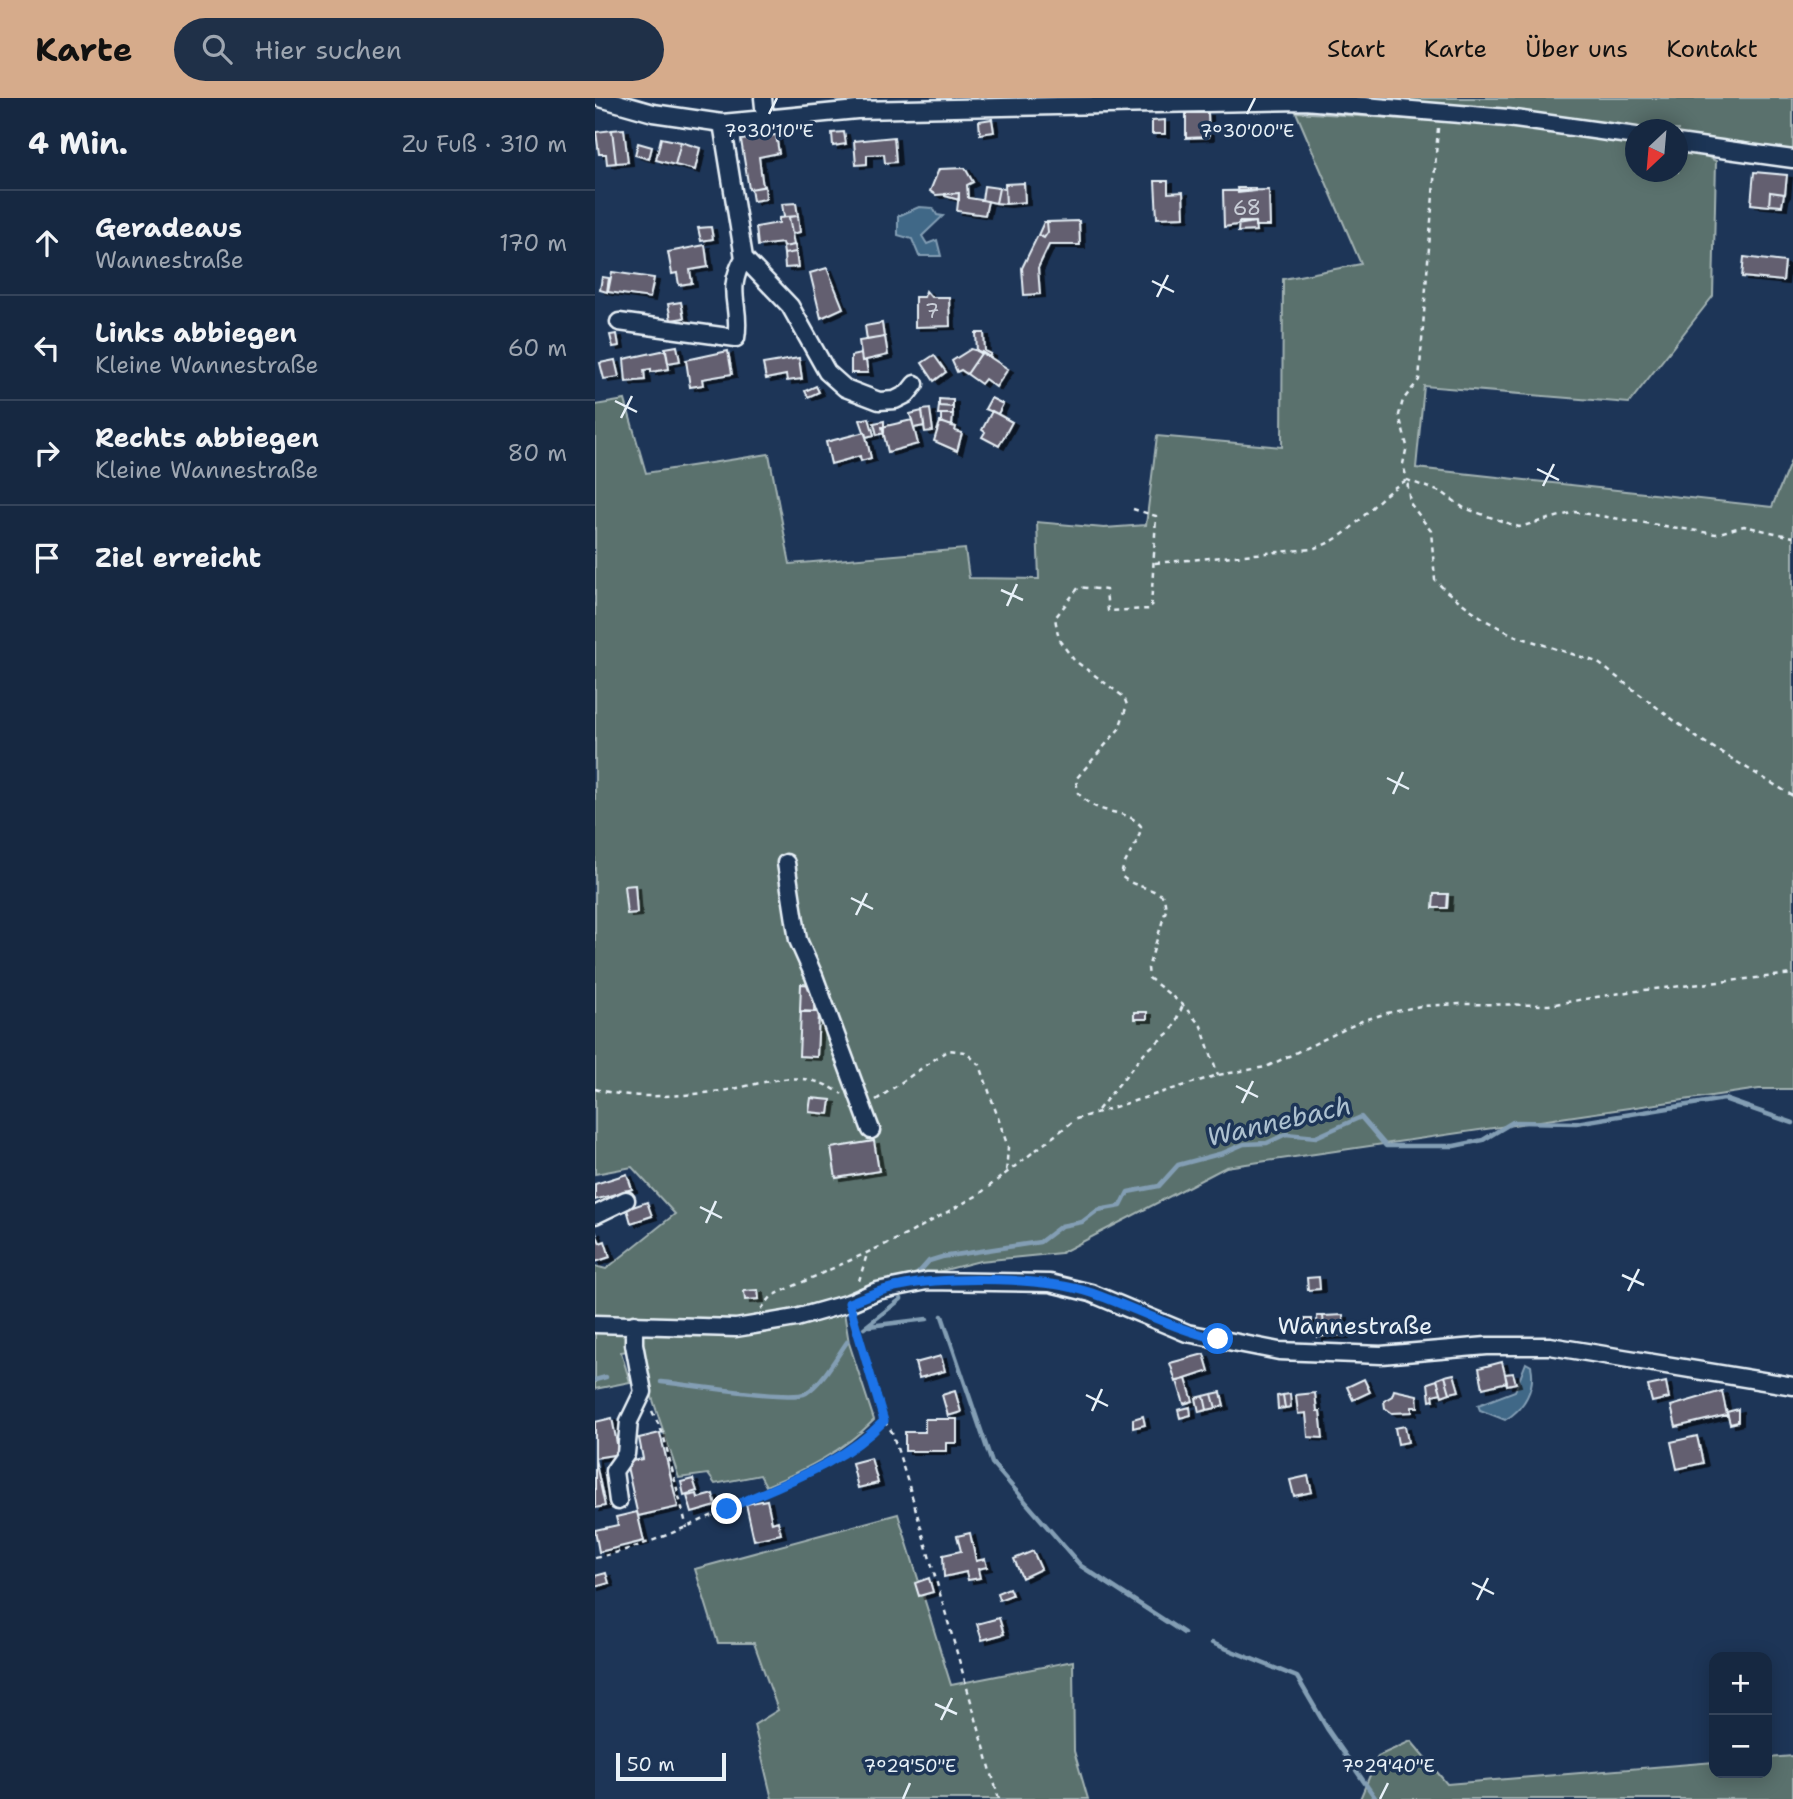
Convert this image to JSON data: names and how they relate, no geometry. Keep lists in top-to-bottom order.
{
  "streets": {
    "street": ["Wannestraße"]
  },
  "water": ["Wannebach"],
  "house_numbers": ["68", "7"],
  "scale_bar": "50 m",
  "north": "bottom left",
  "page": {
    "header": "Karte",
    "search": "Hier suchen",
    "nav": [
      "Start",
      "Karte",
      "Über uns",
      "Kontakt"
    ],
    "heading": ["4 Min.", "Zu Fuß · 310 m"],
    "list": [
      ["Geradeaus", "Wannestraße", "170 m"],
      ["Links abbiegen", "Kleine Wannestraße", "60 m"],
      ["Rechts abbiegen", "Kleine Wannestraße", "80 m"],
      "Ziel erreicht"
    ],
    "map_buttons": ["+", "−"],
    "scale": "50 m"
  },
  "coordinates": [
    "7°30'10\"E",
    "7°30'00\"E",
    "7°29'50\"E",
    "7°29'40\"E"
  ]
}
